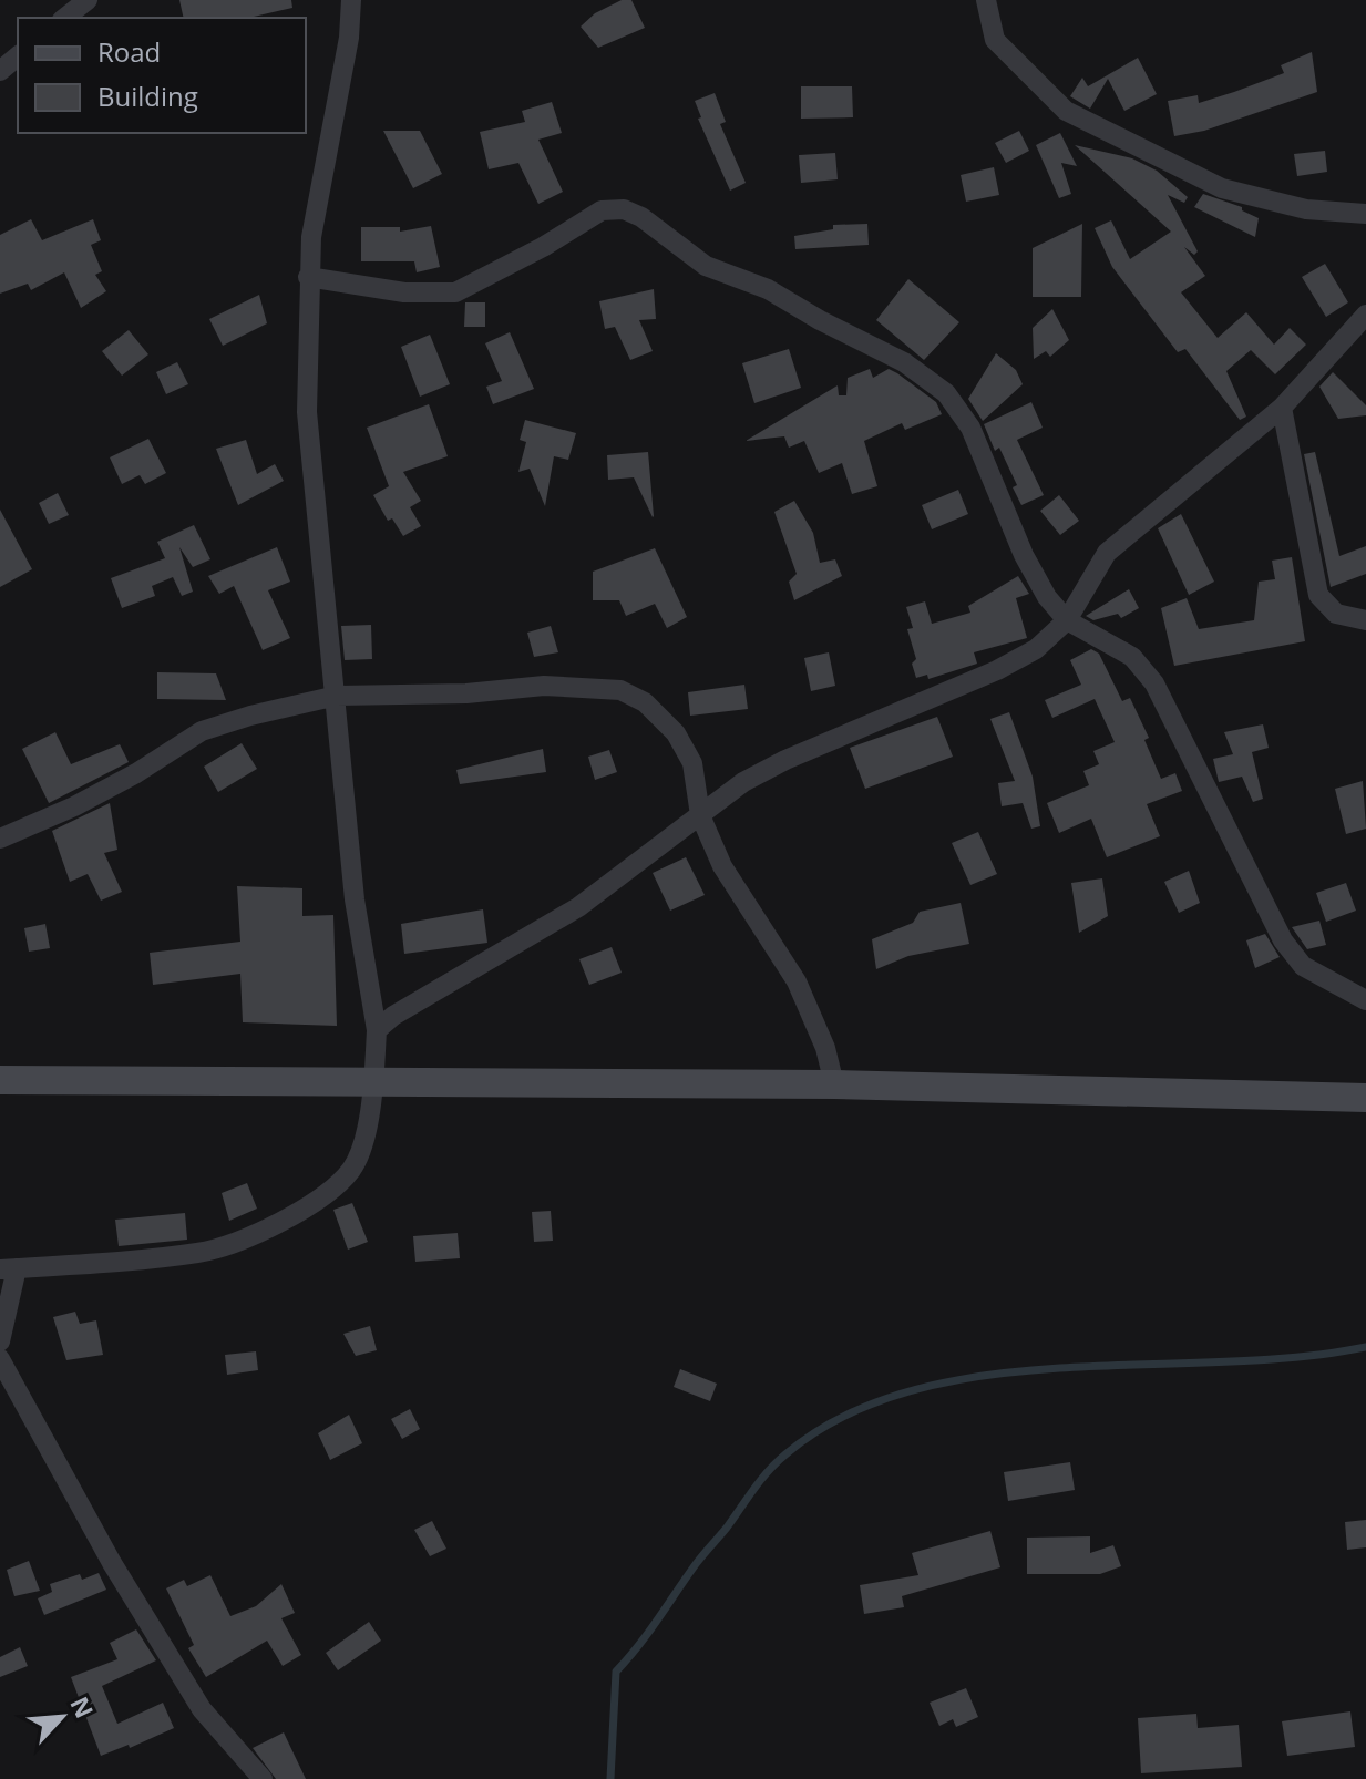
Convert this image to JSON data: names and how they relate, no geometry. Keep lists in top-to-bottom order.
{
  "legend": ["Road", "Building"],
  "north": "top right"
}
